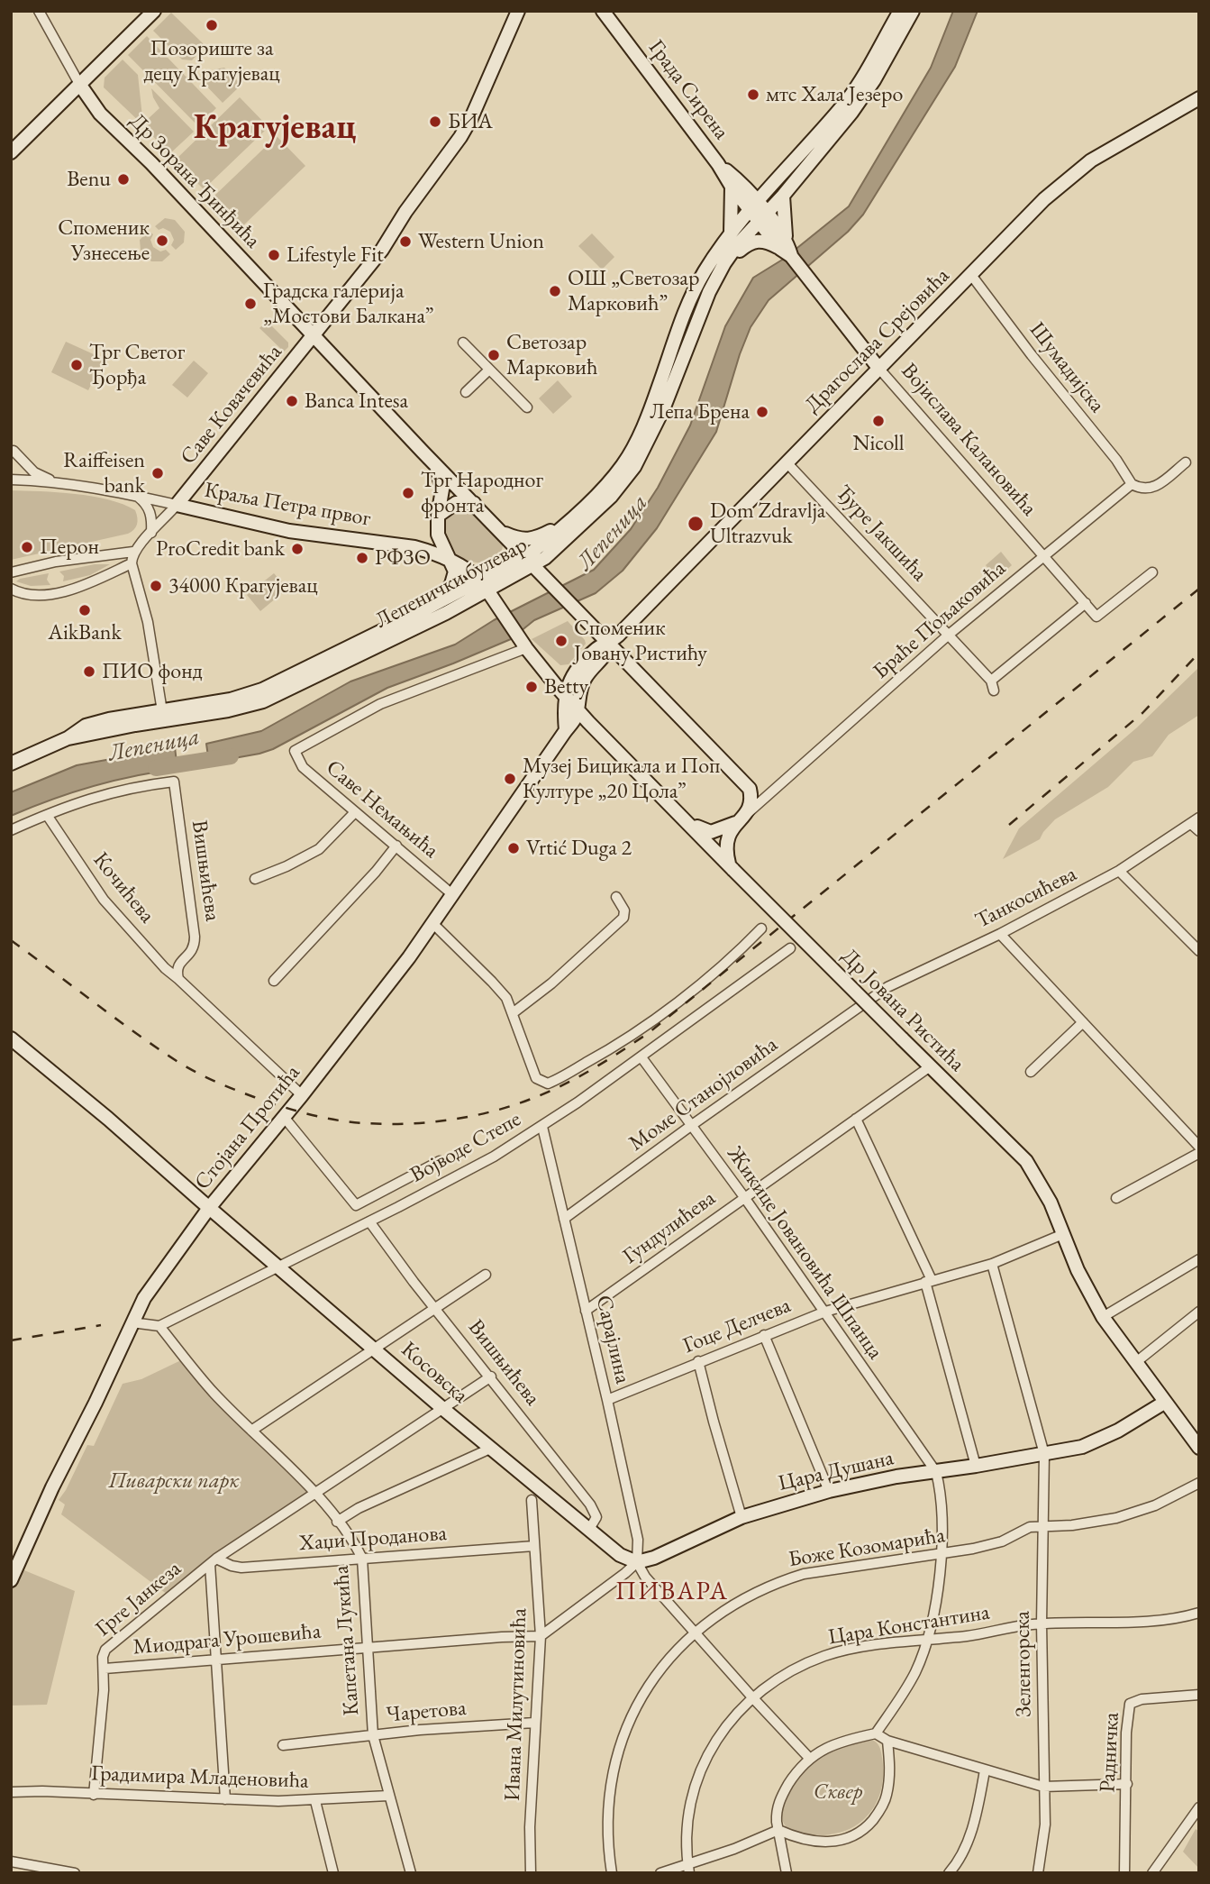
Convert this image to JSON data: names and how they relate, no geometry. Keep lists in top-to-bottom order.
{
  "streets": {
    "street": [
      "Града Сирена",
      "Др Зорана Ђинђића",
      "Драгослава Срејовића",
      "Шумадијска",
      "Саве Ковачевића",
      "Војислава Калановића",
      "Краља Петра првог",
      "Ђуре Јакшића",
      "Лепенички булевар",
      "Браће Пољаковића",
      "Саве Немањића",
      "Вишњићева",
      "Кочићева",
      "Танкосићева",
      "Др Јована Ристића",
      "Моме Станојловића",
      "Стојана Протића",
      "Војводе Степе",
      "Гундулићева",
      "Жикице Јовановића Шпанца",
      "Гоце Делчева",
      "Сарајлина",
      "Косовска",
      "Цара Душана",
      "Хаџи Проданова",
      "Боже Козомарића",
      "Грге Јанкеза",
      "Цара Константина",
      "Миодрага Урошевића",
      "Капетана Лукића",
      "Зеленгорска",
      "Ивана Милутиновића",
      "Чаретова",
      "Радничка",
      "Градимира Младеновића"
    ]
  },
  "crossings": [
    ["Града Сирена", "Војислава Калановића"],
    ["Града Сирена", "Лепенички булевар"],
    ["Др Зорана Ђинђића", "Драгослава Срејовића"],
    ["Др Зорана Ђинђића", "Саве Ковачевића"],
    ["Др Зорана Ђинђића", "Лепенички булевар"],
    ["Драгослава Срејовића", "Шумадијска"],
    ["Драгослава Срејовића", "Војислава Калановића"],
    ["Драгослава Срејовића", "Ђуре Јакшића"],
    ["Драгослава Срејовића", "Др Јована Ристића"],
    ["Драгослава Срејовића", "Стојана Протића"],
    ["Шумадијска", "Браће Пољаковића"],
    ["Саве Ковачевића", "Краља Петра првог"],
    ["Војислава Калановића", "Лепенички булевар"],
    ["Војислава Калановића", "Браће Пољаковића"],
    ["Ђуре Јакшића", "Браће Пољаковића"],
    ["Лепенички булевар", "Др Јована Ристића"],
    ["Саве Немањића", "Др Јована Ристића"],
    ["Саве Немањића", "Стојана Протића"],
    ["Вишњићева", "Кочићева"],
    ["Вишњићева", "Војводе Степе"],
    ["Вишњићева", "Косовска"],
    ["Вишњићева", "Грге Јанкеза"],
    ["Танкосићева", "Моме Станојловића"],
    ["Др Јована Ристића", "Гундулићева"],
    ["Др Јована Ристића", "Гоце Делчева"],
    ["Др Јована Ристића", "Цара Душана"],
    ["Моме Станојловића", "Жикице Јовановића Шпанца"],
    ["Моме Станојловића", "Сарајлина"],
    ["Стојана Протића", "Косовска"],
    ["Војводе Степе", "Жикице Јовановића Шпанца"],
    ["Војводе Степе", "Сарајлина"],
    ["Војводе Степе", "Косовска"],
    ["Војводе Степе", "Капетана Лукића"],
    ["Гундулићева", "Жикице Јовановића Шпанца"],
    ["Гундулићева", "Сарајлина"],
    ["Жикице Јовановића Шпанца", "Гоце Делчева"],
    ["Жикице Јовановића Шпанца", "Цара Душана"],
    ["Гоце Делчева", "Сарајлина"],
    ["Гоце Делчева", "Зеленгорска"],
    ["Сарајлина", "Косовска"],
    ["Сарајлина", "Цара Душана"],
    ["Косовска", "Цара Душана"],
    ["Косовска", "Боже Козомарића"],
    ["Косовска", "Грге Јанкеза"],
    ["Косовска", "Цара Константина"],
    ["Цара Душана", "Миодрага Урошевића"],
    ["Цара Душана", "Зеленгорска"],
    ["Цара Душана", "Ивана Милутиновића"],
    ["Хаџи Проданова", "Грге Јанкеза"],
    ["Хаџи Проданова", "Капетана Лукића"],
    ["Хаџи Проданова", "Ивана Милутиновића"],
    ["Боже Козомарића", "Зеленгорска"],
    ["Грге Јанкеза", "Миодрага Урошевића"],
    ["Грге Јанкеза", "Капетана Лукића"],
    ["Грге Јанкеза", "Градимира Младеновића"],
    ["Цара Константина", "Зеленгорска"],
    ["Миодрага Урошевића", "Капетана Лукића"],
    ["Миодрага Урошевића", "Ивана Милутиновића"],
    ["Капетана Лукића", "Чаретова"],
    ["Капетана Лукића", "Градимира Младеновића"],
    ["Ивана Милутиновића", "Чаретова"]
  ],
  "districts": ["Крагујевац", "ПИВАРА"],
  "water": ["Лепеница"],
  "parks": ["Пиварски парк", "Сквер"],
  "places": [
    "Позориште за децу Крагујевац",
    "мтс Хала Језеро",
    "БИА",
    "Benu",
    "Споменик Узнесење",
    "Western Union",
    "Lifestyle Fit",
    "ОШ „Светозар Марковић”",
    "Градска галерија „Мостови Балкана”",
    "Светозар Марковић",
    "Трг Светог Ђорђа",
    "Banca Intesa",
    "Лепа Брена",
    "Nicoll",
    "Raiffeisen bank",
    "Трг Народног фронта",
    "Dom Zdravlja Ultrazvuk",
    "Перон",
    "ProCredit bank",
    "РФЗО",
    "34000 Крагујевац",
    "AikBank",
    "Споменик Јовану Ристићу",
    "ПИО фонд",
    "Betty",
    "Музеј Бицикала и Поп Културе „20 Цола”",
    "Vrtić Duga 2"
  ]
}
